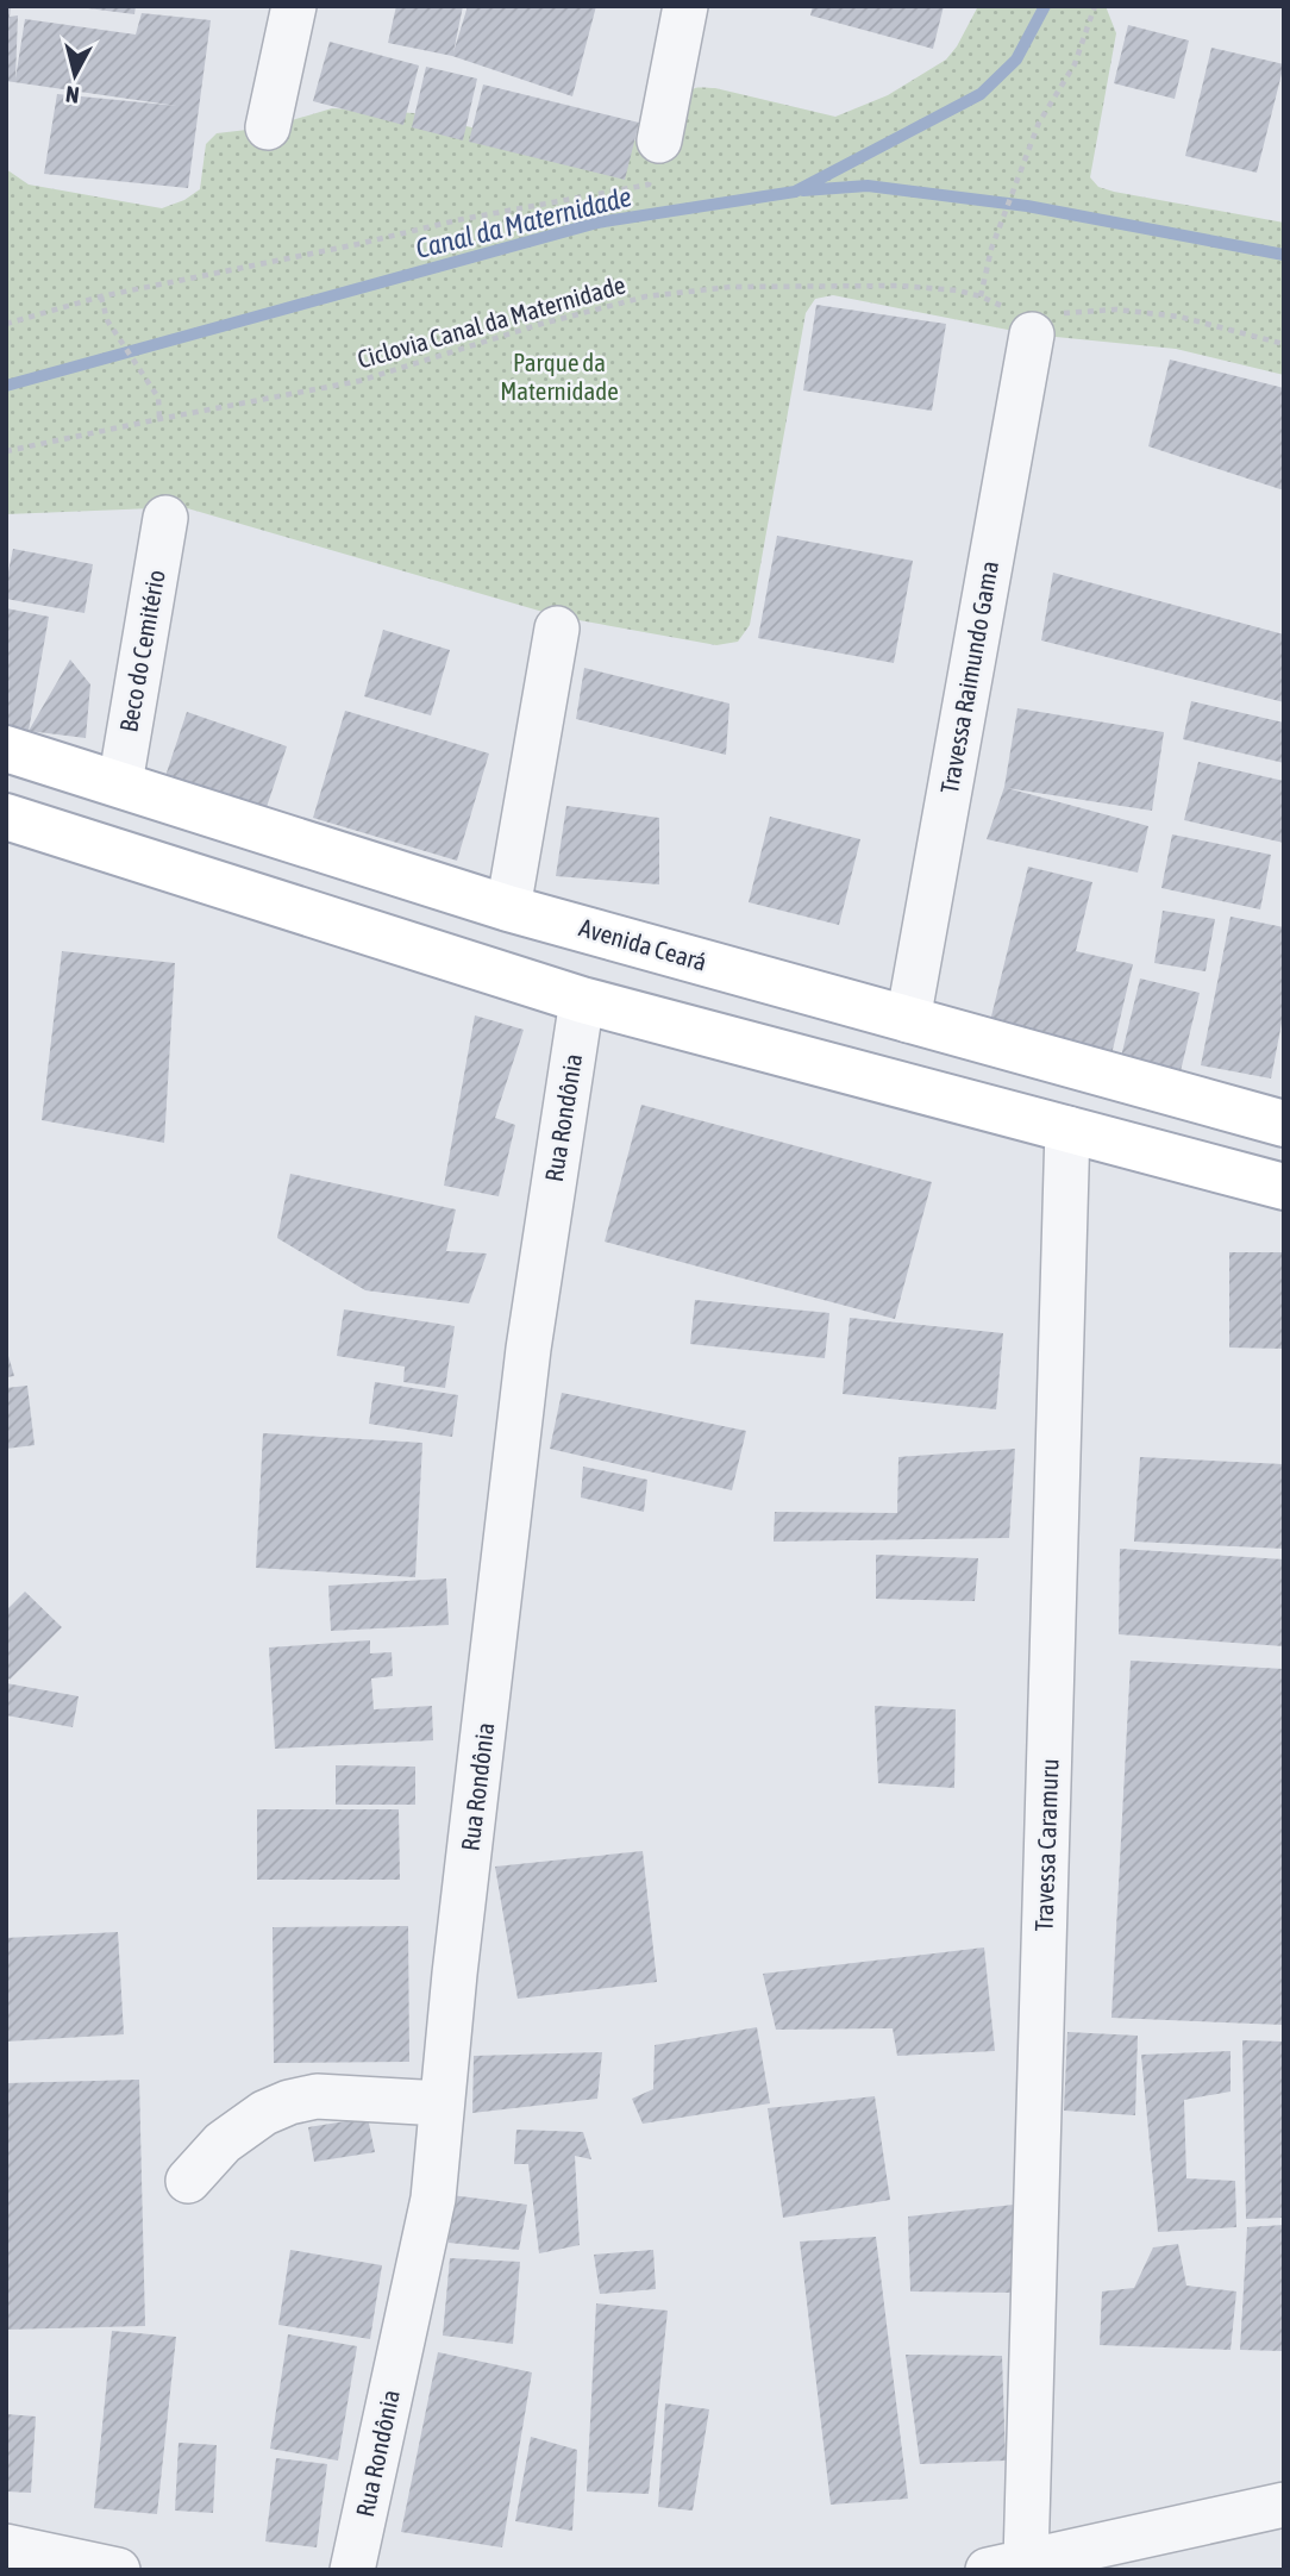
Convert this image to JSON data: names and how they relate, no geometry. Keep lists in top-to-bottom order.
{
  "streets": {
    "main road": ["Avenida Ceará"],
    "street": [
      "Beco do Cemitério",
      "Travessa Raimundo Gama",
      "Rua Rondônia",
      "Travessa Caramuru"
    ],
    "path": ["Ciclovia Canal da Maternidade"]
  },
  "crossings": [
    ["Ciclovia Canal da Maternidade", "Travessa Raimundo Gama"],
    ["Beco do Cemitério", "Avenida Ceará"],
    ["Travessa Raimundo Gama", "Avenida Ceará"]
  ],
  "water": ["Canal da Maternidade"],
  "parks": ["Parque da Maternidade"],
  "north": "bottom"
}
